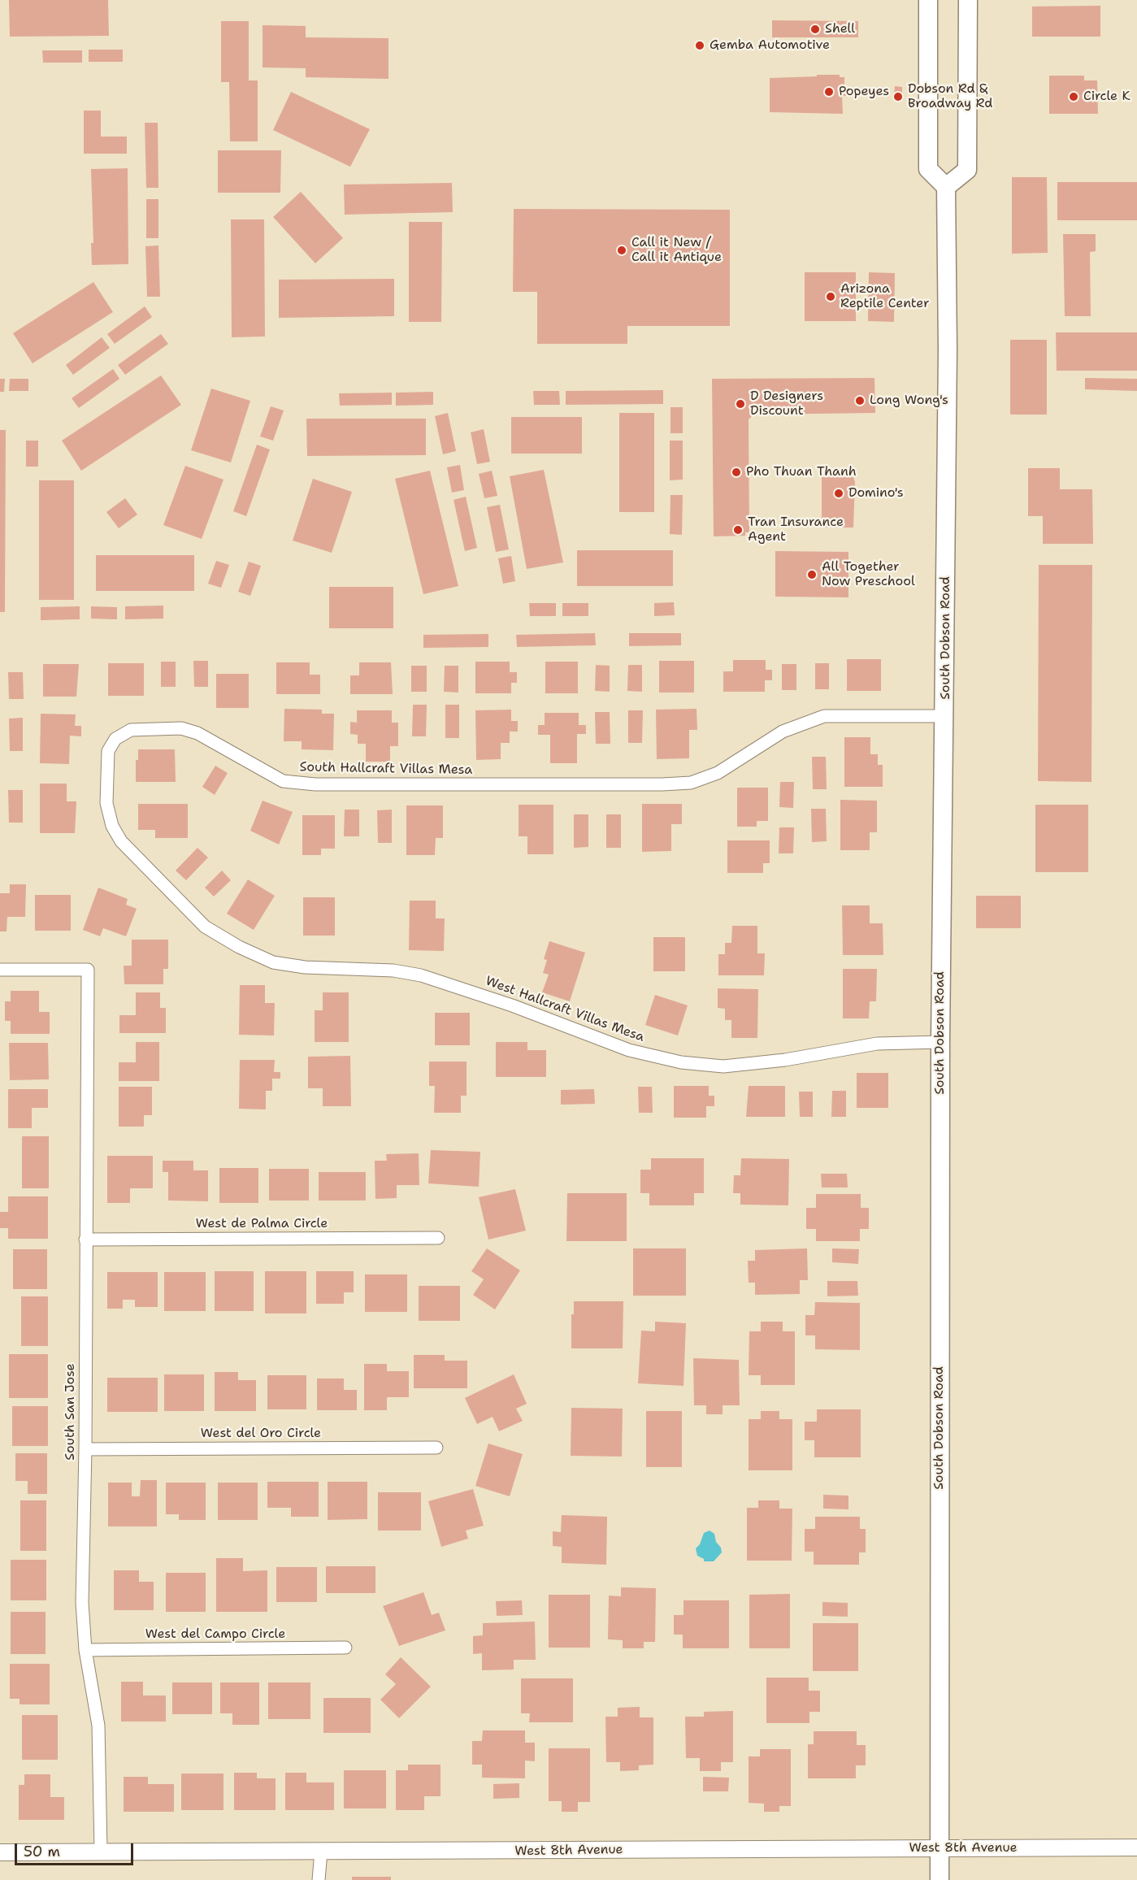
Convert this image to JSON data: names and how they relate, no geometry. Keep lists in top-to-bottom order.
{
  "streets": {
    "main road": ["South Dobson Road"],
    "street": [
      "South Hallcraft Villas Mesa",
      "West Hallcraft Villas Mesa",
      "West de Palma Circle",
      "South San Jose",
      "West del Oro Circle",
      "West del Campo Circle",
      "West 8th Avenue"
    ]
  },
  "crossings": [
    ["South Dobson Road", "South Hallcraft Villas Mesa"],
    ["South Dobson Road", "West Hallcraft Villas Mesa"],
    ["South Dobson Road", "West 8th Avenue"],
    ["South Hallcraft Villas Mesa", "West Hallcraft Villas Mesa"],
    ["West de Palma Circle", "South San Jose"],
    ["South San Jose", "West del Oro Circle"],
    ["South San Jose", "West del Campo Circle"],
    ["South San Jose", "West 8th Avenue"]
  ],
  "places": [
    "Shell",
    "Gemba Automotive",
    "Popeyes",
    "Dobson Rd & Broadway Rd",
    "Circle K",
    "Call it New / Call it Antique",
    "Arizona Reptile Center",
    "Long Wong's",
    "D Designers Discount",
    "Pho Thuan Thanh",
    "Domino's",
    "Tran Insurance Agent",
    "All Together Now Preschool"
  ],
  "scale_bar": "50 m"
}
